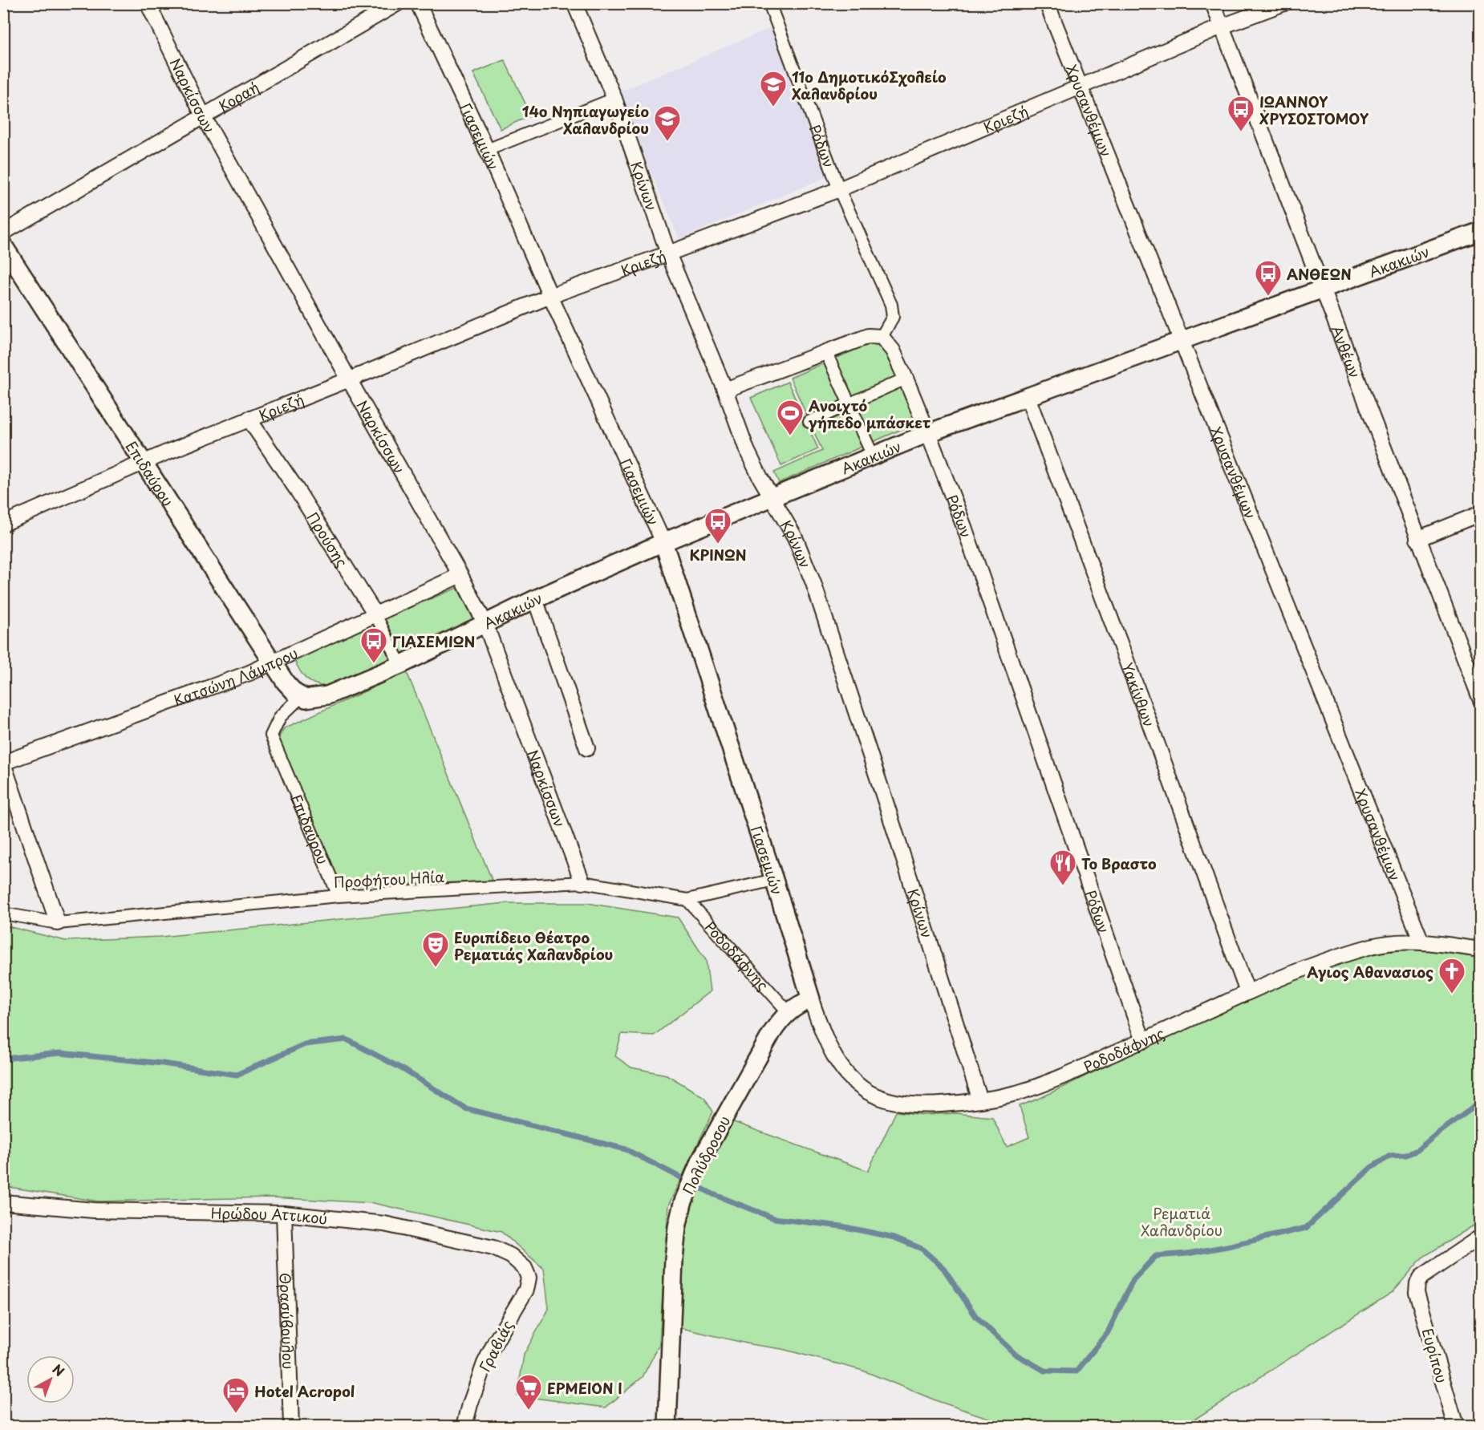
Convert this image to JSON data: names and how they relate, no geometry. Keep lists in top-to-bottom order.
{
  "streets": {
    "street": [
      "Ναρκίσσων",
      "Κοραή",
      "Χρυσανθέμων",
      "Κριεζή",
      "Γιασεμιών",
      "Ρόδων",
      "Κρίνων",
      "Ακακιών",
      "Ανθέων",
      "Επιδαύρου",
      "Προύσης",
      "Κατσώνη Λάμπρου",
      "Υακίνθων",
      "Προφήτου Ηλία",
      "Ροδοδάφνης",
      "Πολύδροσου",
      "Ηρώδου Αττικού",
      "Θρασύβουλου",
      "Γραβιάς",
      "Ευρίπου"
    ]
  },
  "crossings": [
    ["Ναρκίσσων", "Κοραή"],
    ["Ναρκίσσων", "Κριεζή"],
    ["Ναρκίσσων", "Ακακιών"],
    ["Ναρκίσσων", "Κατσώνη Λάμπρου"],
    ["Ναρκίσσων", "Προφήτου Ηλία"],
    ["Χρυσανθέμων", "Κριεζή"],
    ["Χρυσανθέμων", "Ακακιών"],
    ["Χρυσανθέμων", "Ροδοδάφνης"],
    ["Κριεζή", "Γιασεμιών"],
    ["Κριεζή", "Ρόδων"],
    ["Κριεζή", "Κρίνων"],
    ["Κριεζή", "Ανθέων"],
    ["Κριεζή", "Επιδαύρου"],
    ["Κριεζή", "Προύσης"],
    ["Γιασεμιών", "Ακακιών"],
    ["Γιασεμιών", "Προφήτου Ηλία"],
    ["Γιασεμιών", "Ροδοδάφνης"],
    ["Γιασεμιών", "Πολύδροσου"],
    ["Ρόδων", "Ακακιών"],
    ["Ρόδων", "Ροδοδάφνης"],
    ["Κρίνων", "Ακακιών"],
    ["Κρίνων", "Ροδοδάφνης"],
    ["Ακακιών", "Ανθέων"],
    ["Ακακιών", "Επιδαύρου"],
    ["Ακακιών", "Προύσης"],
    ["Ακακιών", "Υακίνθων"],
    ["Επιδαύρου", "Κατσώνη Λάμπρου"],
    ["Επιδαύρου", "Προφήτου Ηλία"],
    ["Προύσης", "Κατσώνη Λάμπρου"],
    ["Υακίνθων", "Ροδοδάφνης"],
    ["Προφήτου Ηλία", "Ροδοδάφνης"],
    ["Ροδοδάφνης", "Πολύδροσου"],
    ["Ηρώδου Αττικού", "Θρασύβουλου"],
    ["Ηρώδου Αττικού", "Γραβιάς"]
  ],
  "parks": ["Ρεματιά Χαλανδρίου"],
  "places": {
    "school or university": ["11ο ΔημοτικόΣχολείο Χαλανδρίου", "14ο Νηπιαγωγείο Χαλανδρίου"],
    "bus stop": [
      "ΙΩΑΝΝΟΥ ΧΡΥΣΟΣΤΟΜΟΥ",
      "ΑΝΘΕΩΝ",
      "ΚΡΙΝΩΝ",
      "ΓΙΑΣΕΜΙΩΝ"
    ],
    "sports": ["Ανοιχτό γήπεδο μπάσκετ"],
    "restaurant": ["Το Βραστο"],
    "theatre": ["Ευριπίδειο Θέατρο Ρεματιάς Χαλανδρίου"],
    "church": ["Αγιος Αθανασιος"],
    "supermarket": ["ΕΡΜΕΙΟΝ Ι"],
    "hotel": ["Hotel Acropol"]
  },
  "north": "top right"
}
